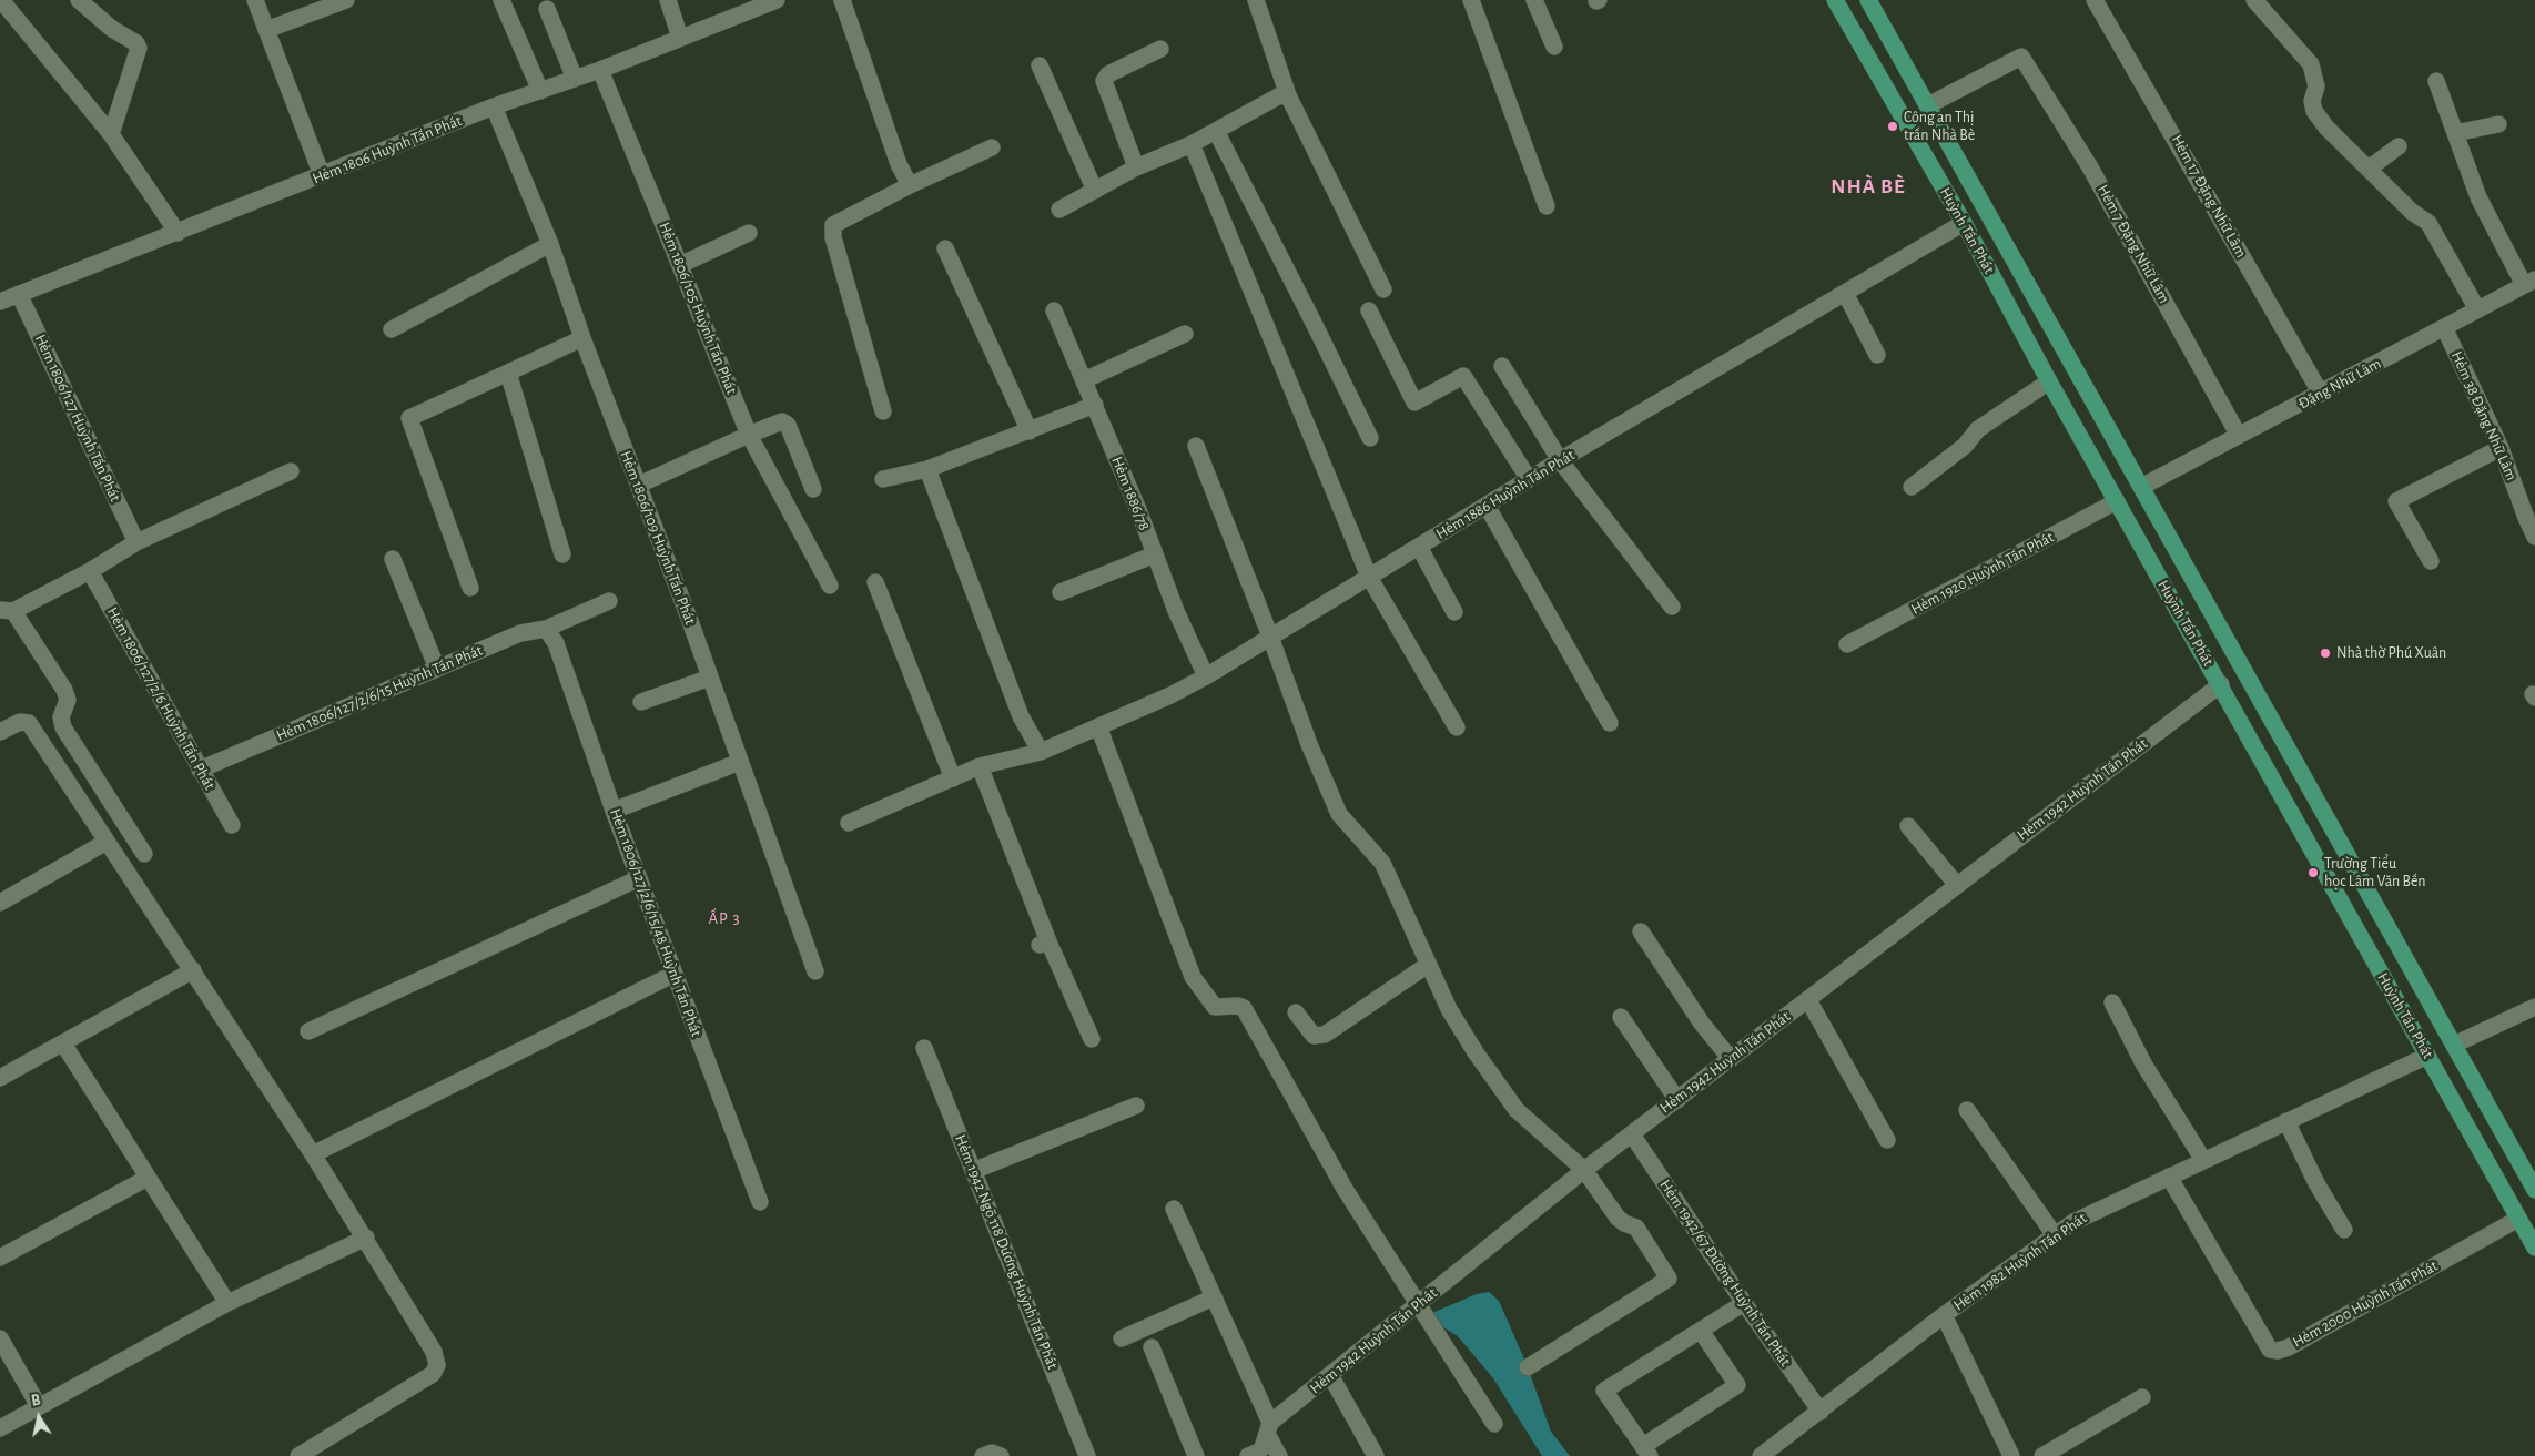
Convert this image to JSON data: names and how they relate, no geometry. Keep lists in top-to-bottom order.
{
  "streets": {
    "main road": ["Huỳnh Tấn Phát"],
    "street": [
      "Hẻm 1806 Huỳnh Tấn Phát",
      "Hẻm 17 Đặng Nhữ Lâm",
      "Hẻm 7 Đặng Nhữ Lâm",
      "Hẻm 1806/105 Huỳnh Tấn Phát",
      "Đặng Nhữ Lâm",
      "Hẻm 38 Đặng Nhữ Lâm",
      "Hẻm 1806/127 Huỳnh Tấn Phát",
      "Hẻm 1886/78",
      "Hẻm 1886 Huỳnh Tấn Phát",
      "Hẻm 1806/109 Huỳnh Tấn Phát",
      "Hẻm 1920 Huỳnh Tấn Phát",
      "Hẻm 1806/127/2/6/15 Huỳnh Tấn Phát",
      "Hẻm 1806/127/2/6 Huỳnh Tấn Phát",
      "Hẻm 1942 Huỳnh Tấn Phát",
      "Hẻm 1806/127/2/6/15/48 Huỳnh Tấn Phát",
      "Hẻm 1942 Ngõ 118 Dương Huỳnh Tấn Phát",
      "Hẻm 1982 Huỳnh Tấn Phát",
      "Hẻm 1942/67 Đường Huỳnh Tấn Phát",
      "Hẻm 2000 Huỳnh Tấn Phát"
    ]
  },
  "crossings": [
    ["Hẻm 1806 Huỳnh Tấn Phát", "Hẻm 1806/105 Huỳnh Tấn Phát"],
    ["Hẻm 1806 Huỳnh Tấn Phát", "Hẻm 1806/127 Huỳnh Tấn Phát"],
    ["Hẻm 1806 Huỳnh Tấn Phát", "Hẻm 1806/109 Huỳnh Tấn Phát"],
    ["Hẻm 17 Đặng Nhữ Lâm", "Đặng Nhữ Lâm"],
    ["Huỳnh Tấn Phát", "Hẻm 7 Đặng Nhữ Lâm"],
    ["Huỳnh Tấn Phát", "Đặng Nhữ Lâm"],
    ["Huỳnh Tấn Phát", "Hẻm 1886 Huỳnh Tấn Phát"],
    ["Huỳnh Tấn Phát", "Hẻm 1920 Huỳnh Tấn Phát"],
    ["Huỳnh Tấn Phát", "Hẻm 1942 Huỳnh Tấn Phát"],
    ["Huỳnh Tấn Phát", "Hẻm 1982 Huỳnh Tấn Phát"],
    ["Huỳnh Tấn Phát", "Hẻm 2000 Huỳnh Tấn Phát"],
    ["Hẻm 7 Đặng Nhữ Lâm", "Đặng Nhữ Lâm"],
    ["Đặng Nhữ Lâm", "Hẻm 38 Đặng Nhữ Lâm"],
    ["Hẻm 1886/78", "Hẻm 1886 Huỳnh Tấn Phát"],
    ["Hẻm 1806/127/2/6/15 Huỳnh Tấn Phát", "Hẻm 1806/127/2/6 Huỳnh Tấn Phát"],
    ["Hẻm 1806/127/2/6/15 Huỳnh Tấn Phát", "Hẻm 1806/127/2/6/15/48 Huỳnh Tấn Phát"],
    ["Hẻm 1942 Huỳnh Tấn Phát", "Hẻm 1942/67 Đường Huỳnh Tấn Phát"],
    ["Hẻm 1982 Huỳnh Tấn Phát", "Hẻm 1942/67 Đường Huỳnh Tấn Phát"],
    ["Hẻm 1982 Huỳnh Tấn Phát", "Hẻm 2000 Huỳnh Tấn Phát"]
  ],
  "districts": ["NHÀ BÈ", "ẤP 3"],
  "places": ["Công an Thị trấn Nhà Bè", "Nhà thờ Phú Xuân", "Trường Tiểu học Lâm Văn Bền"],
  "north": "top"
}
